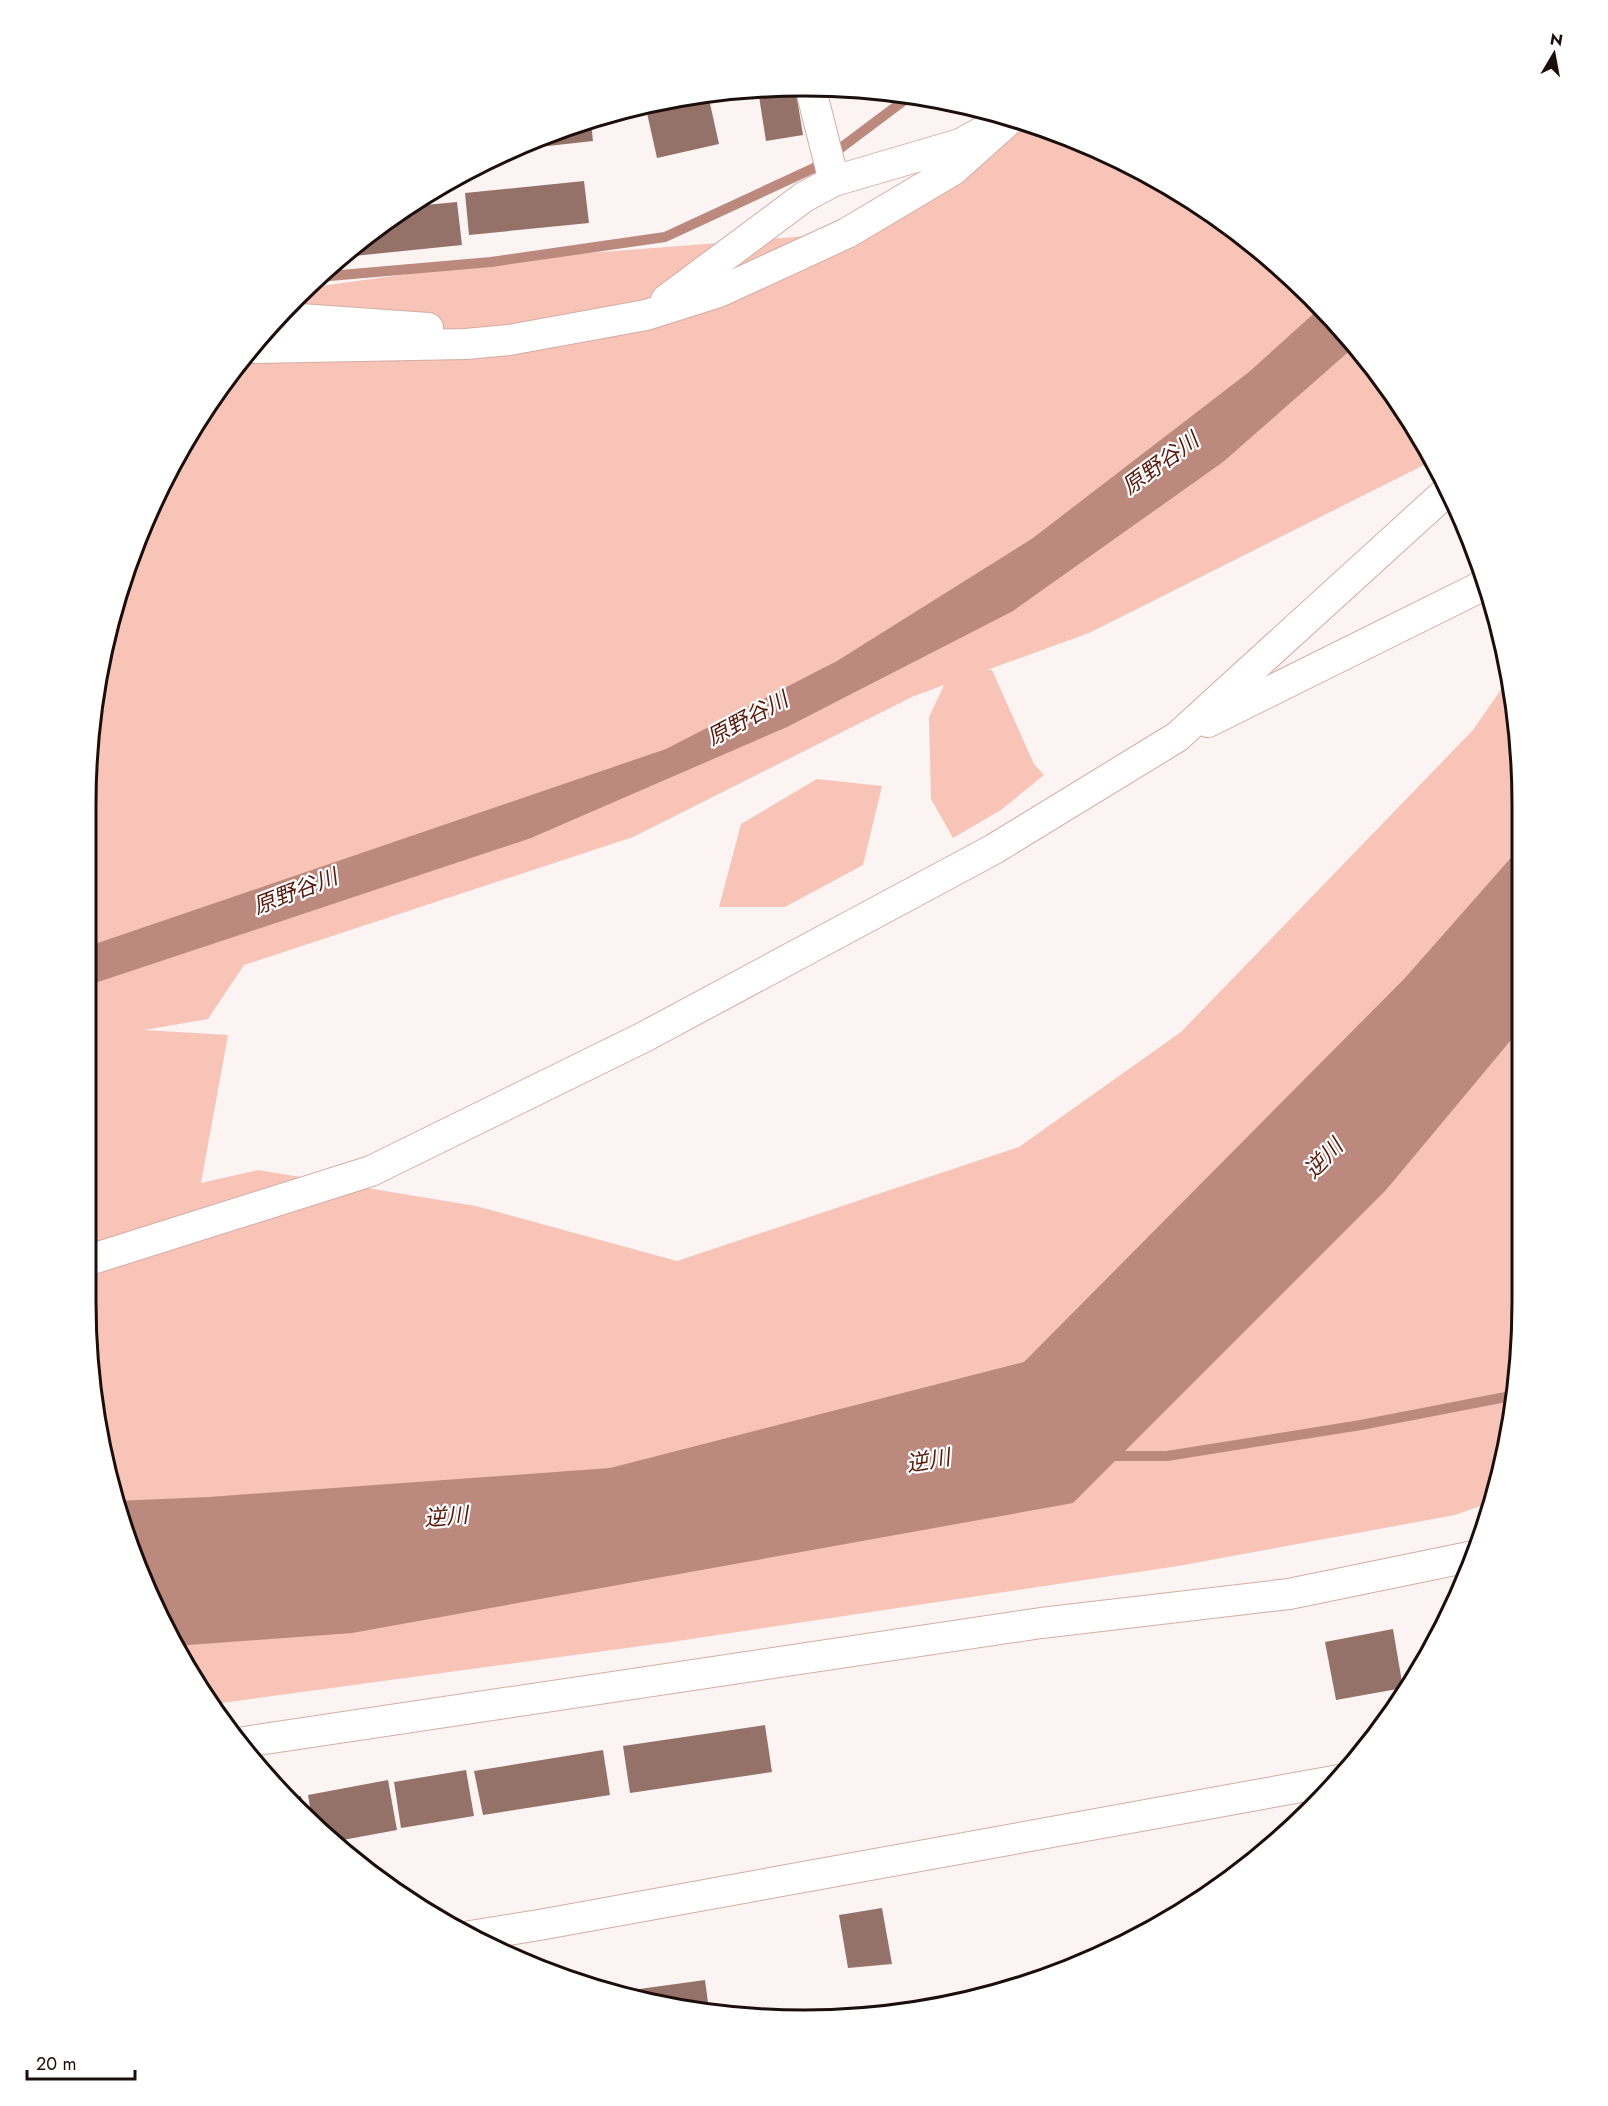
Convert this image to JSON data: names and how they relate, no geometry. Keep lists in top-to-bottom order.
{
  "water": ["原野谷川", "逆川"],
  "scale_bar": "20 m",
  "north": "top"
}
